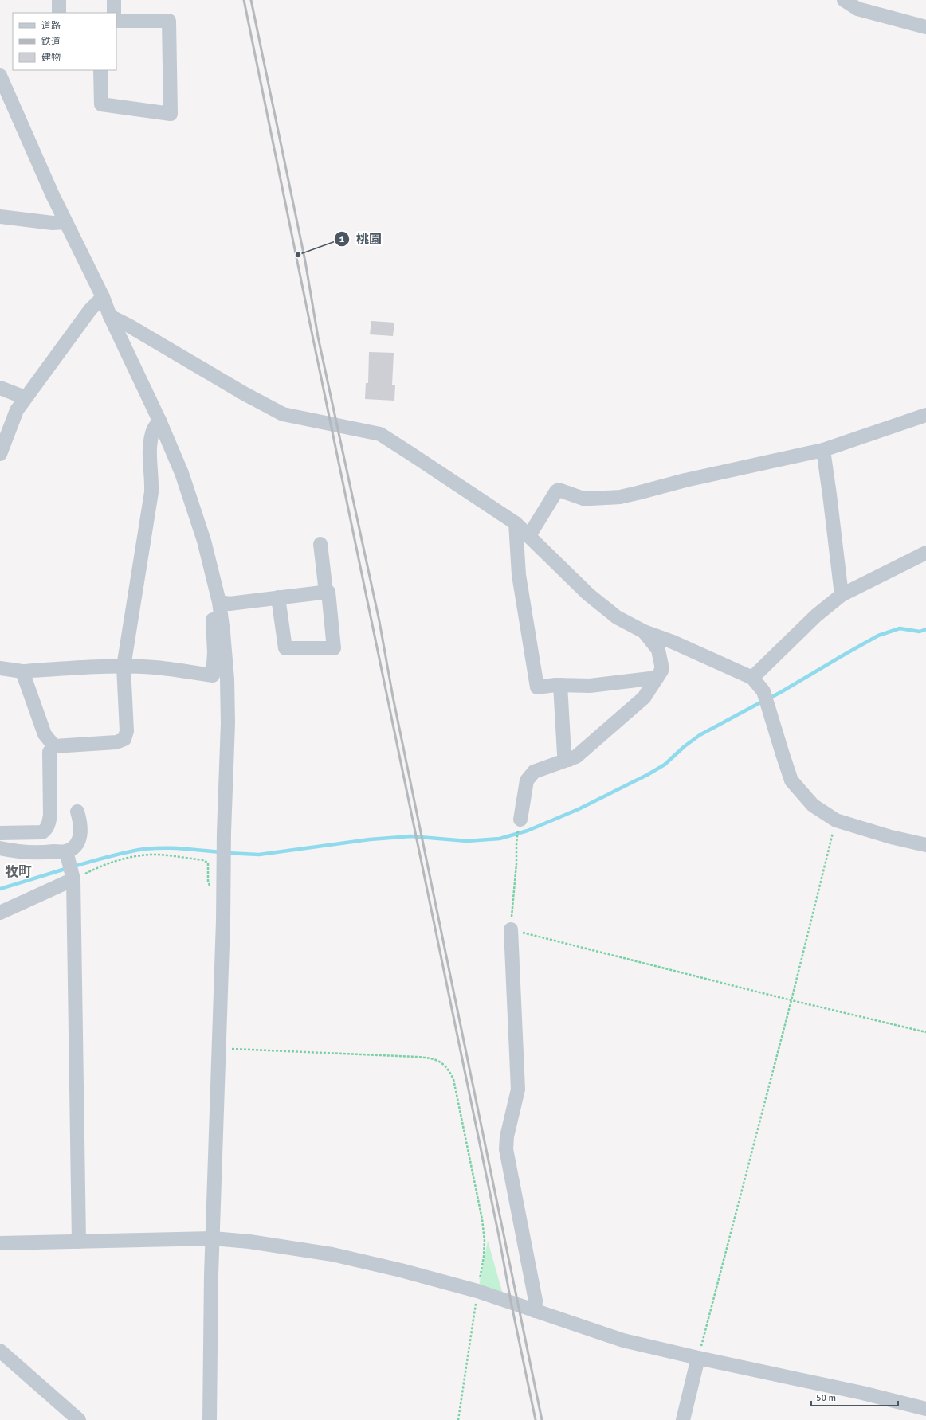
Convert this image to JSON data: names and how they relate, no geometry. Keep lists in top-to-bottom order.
{
  "districts": ["牧町"],
  "places": ["桃園"],
  "legend": ["道路", "鉄道", "建物"],
  "scale_bar": "50 m"
}
